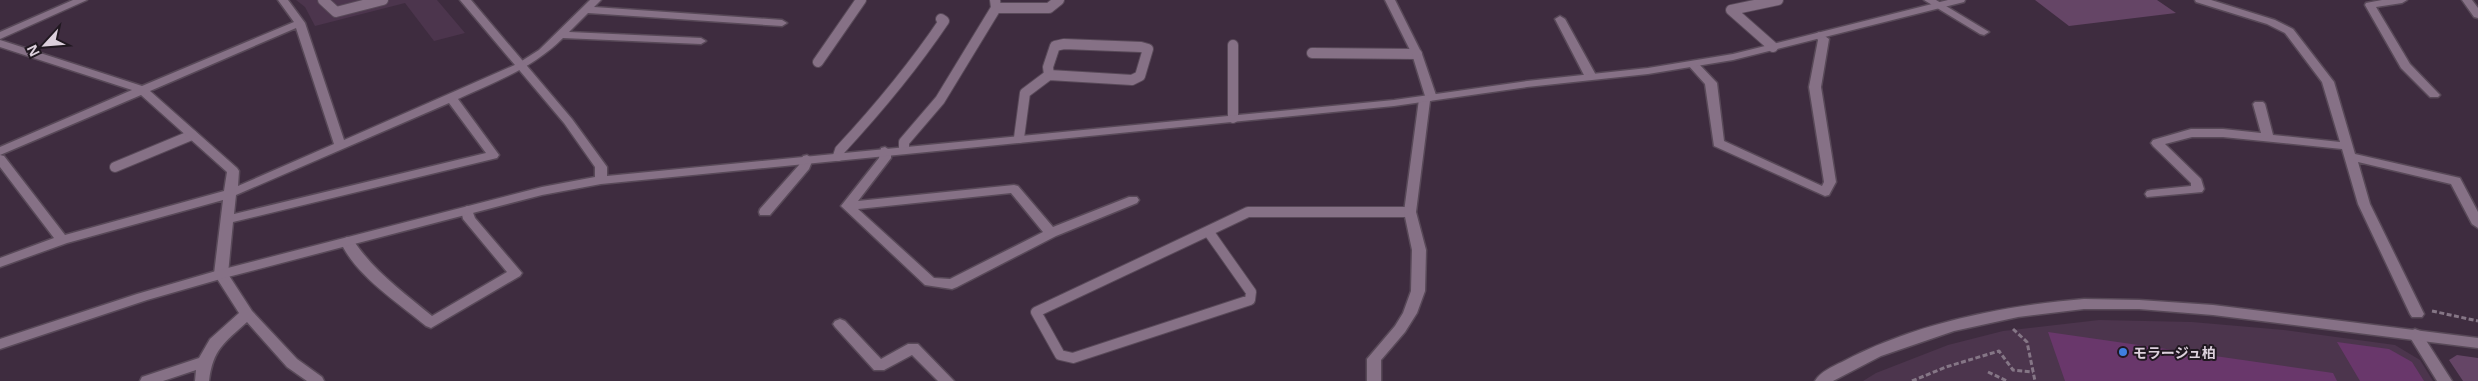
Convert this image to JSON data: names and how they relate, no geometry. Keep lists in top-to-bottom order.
{
  "places": ["モラージュ柏"],
  "north": "bottom left"
}
